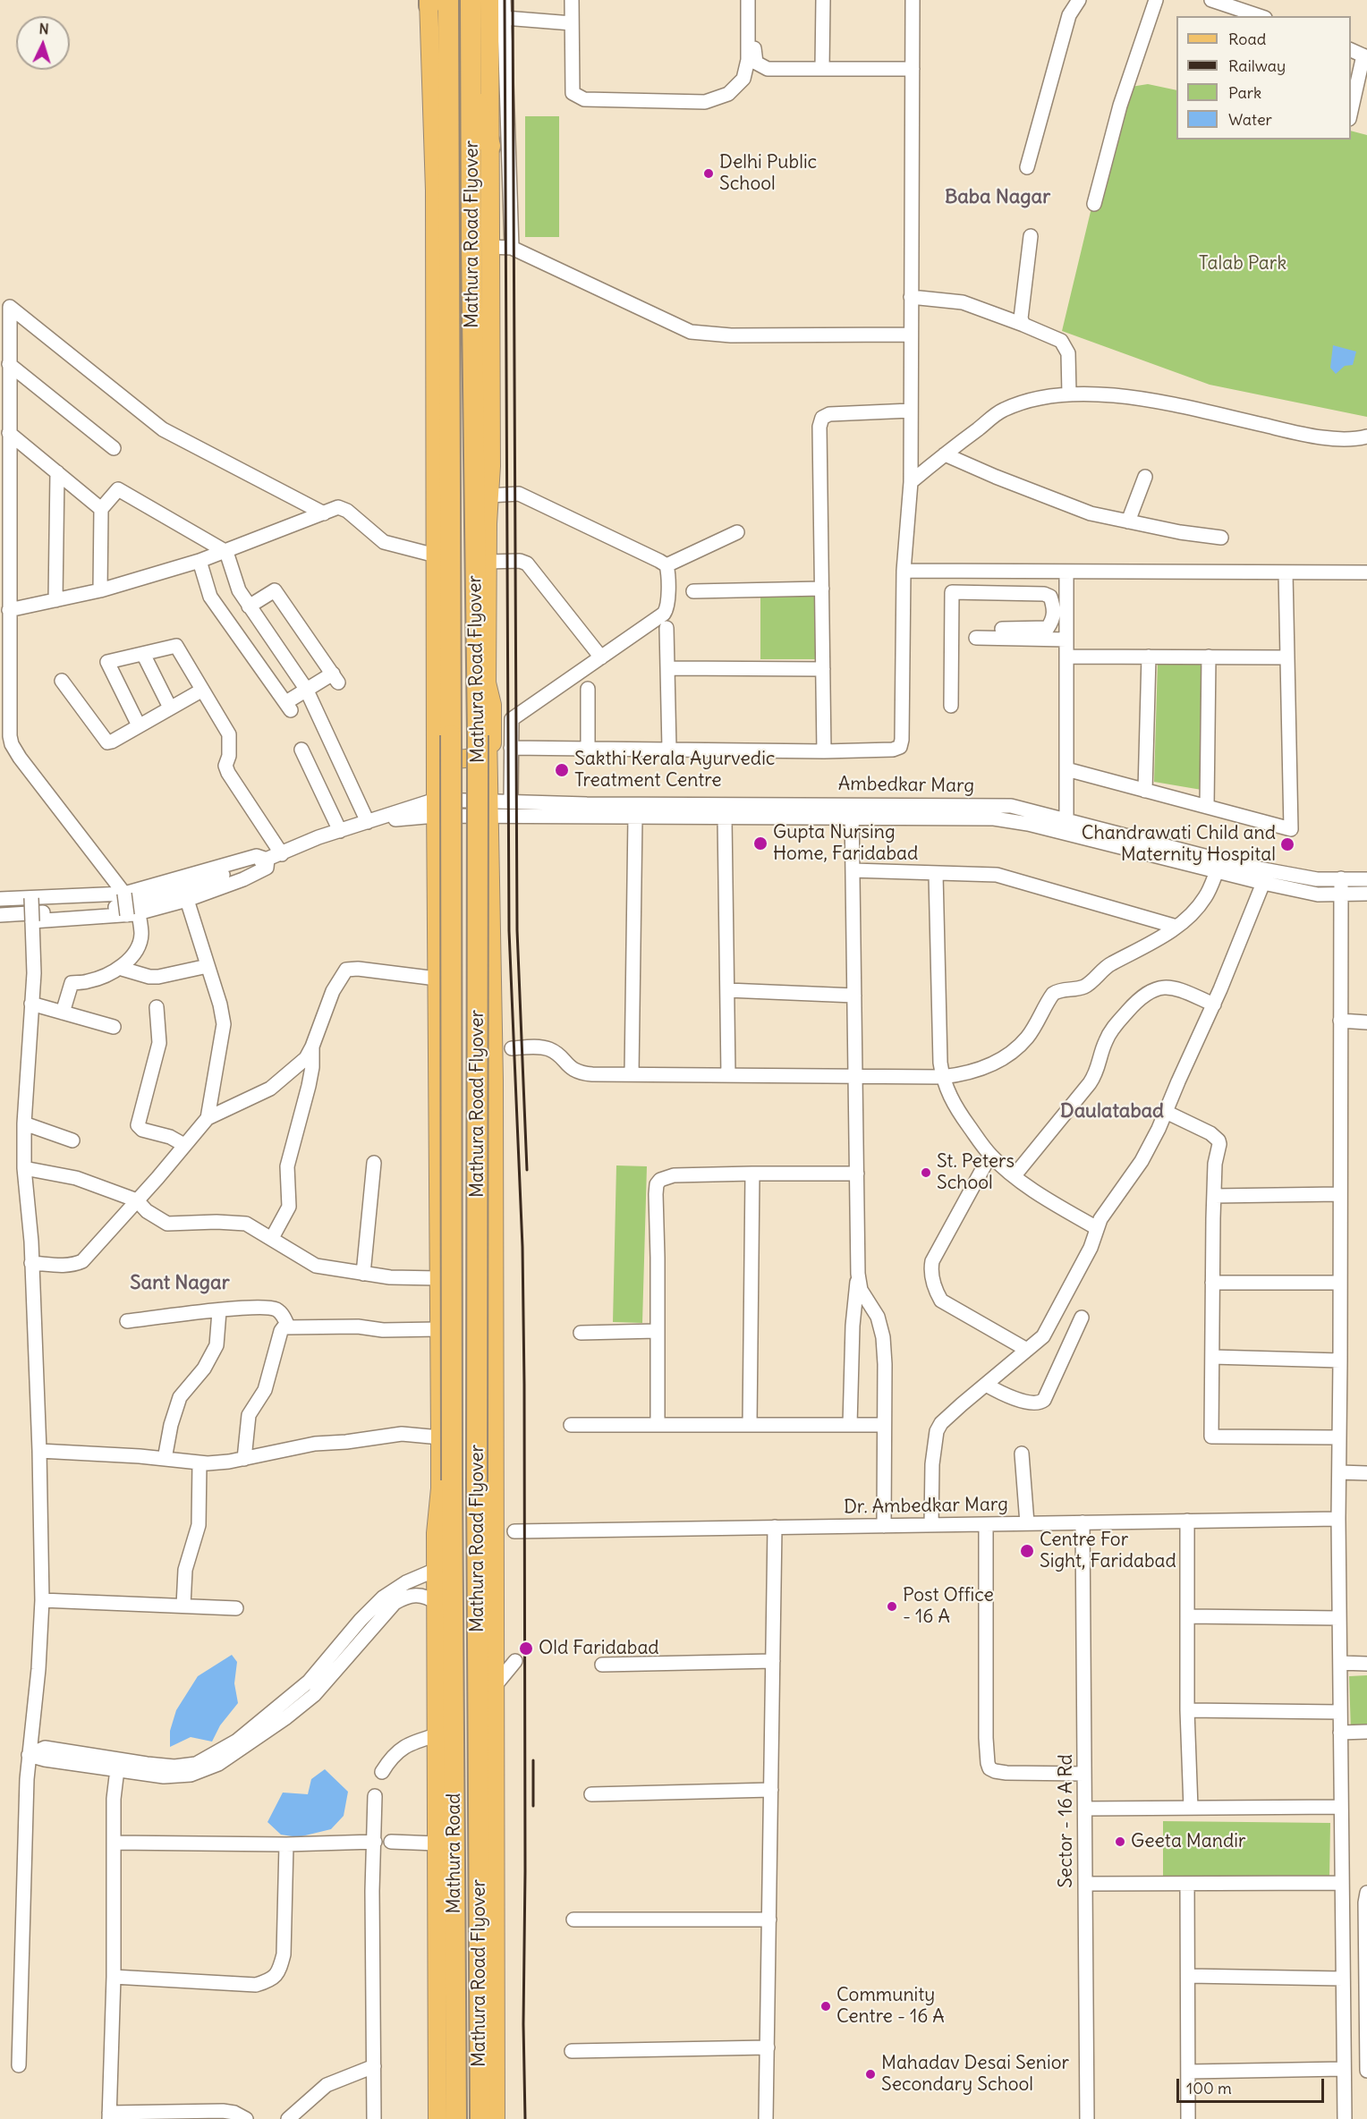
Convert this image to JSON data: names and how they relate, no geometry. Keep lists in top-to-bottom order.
{
  "streets": {
    "highway": ["Mathura Road Flyover", "Mathura Road"],
    "street": ["Ambedkar Marg", "Dr. Ambedkar Marg", "Sector - 16 A Rd"]
  },
  "crossings": [
    ["Mathura Road Flyover", "Mathura Road"],
    ["Dr. Ambedkar Marg", "Sector - 16 A Rd"]
  ],
  "districts": ["Baba Nagar", "Daulatabad", "Sant Nagar"],
  "parks": ["Talab Park"],
  "places": [
    "Delhi Public School",
    "Sakthi Kerala Ayurvedic Treatment Centre",
    "Gupta Nursing Home, Faridabad",
    "Chandrawati Child and Maternity Hospital",
    "St. Peters School",
    "Centre For Sight, Faridabad",
    "Post Office - 16 A",
    "Old Faridabad",
    "Geeta Mandir",
    "Community Centre - 16 A",
    "Mahadav Desai Senior Secondary School"
  ],
  "legend": [
    "Road",
    "Railway",
    "Park",
    "Water"
  ],
  "scale_bar": "100 m",
  "north": "top"
}
